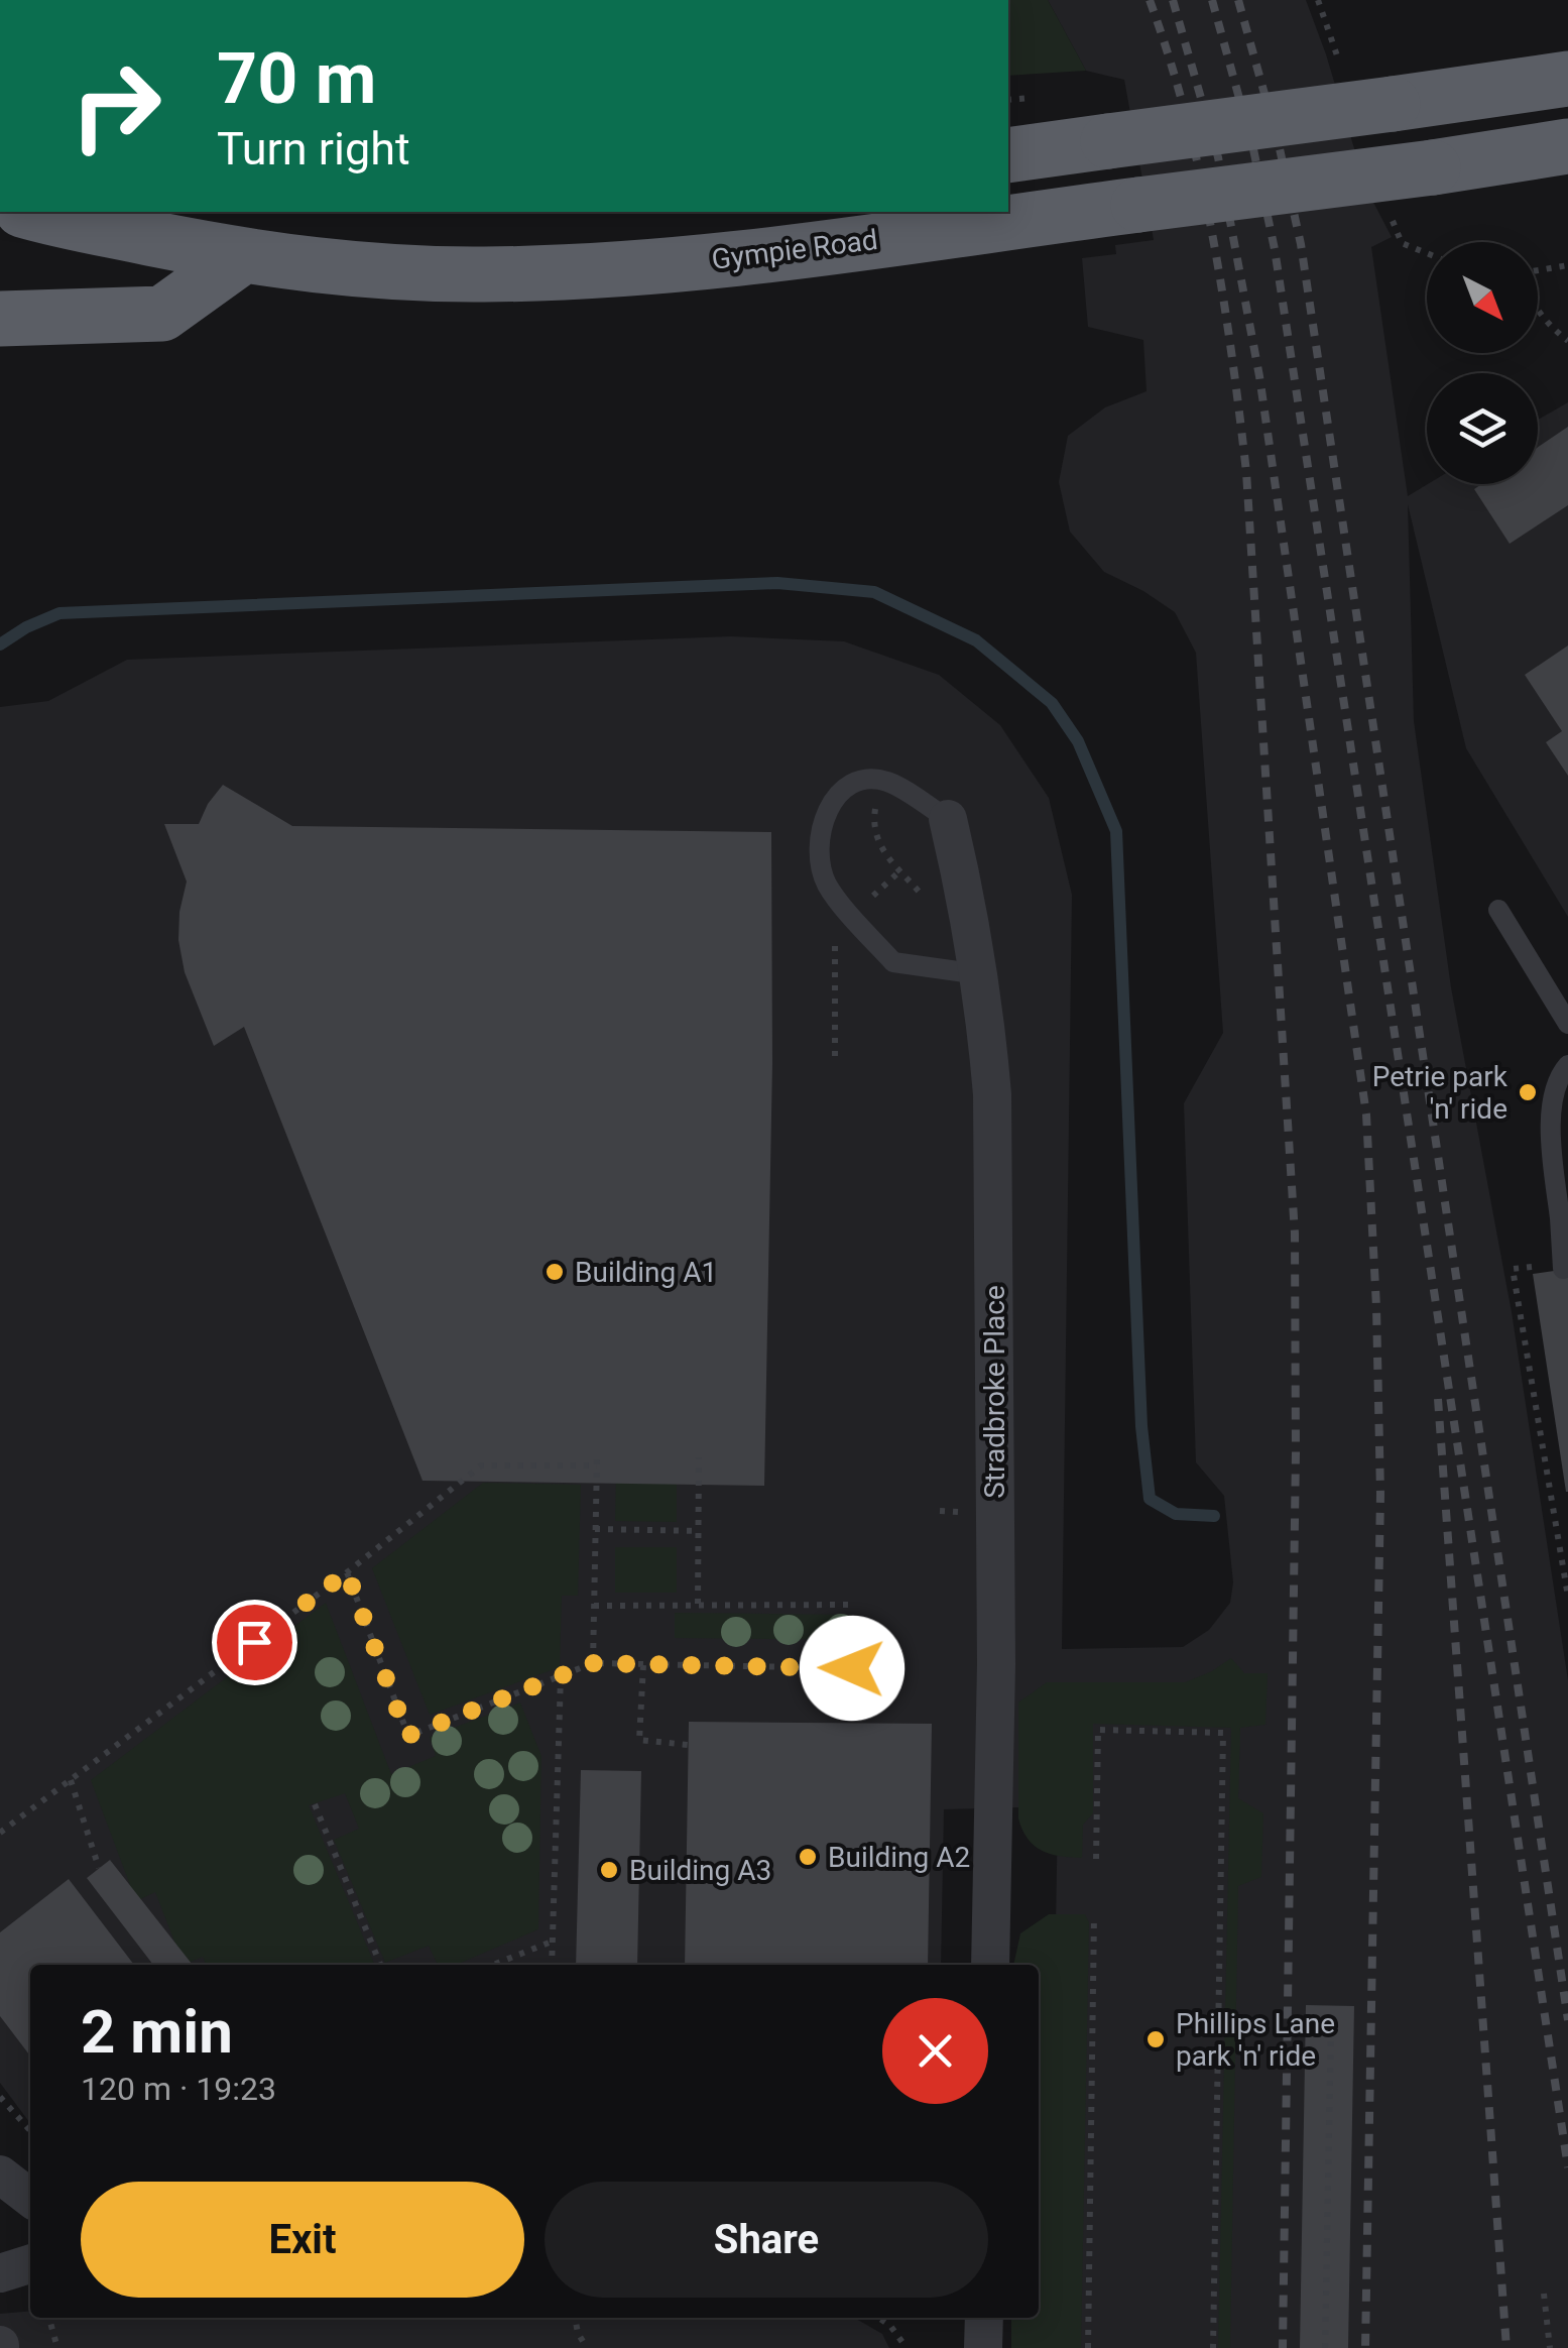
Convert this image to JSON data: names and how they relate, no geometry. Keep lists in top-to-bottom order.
{
  "streets": {
    "highway": ["Gympie Road"],
    "street": ["Stradbroke Place"]
  },
  "places": [
    "Petrie park 'n' ride",
    "Building A1",
    "Building A2",
    "Building A3",
    "Phillips Lane park 'n' ride"
  ],
  "north": "bottom right",
  "page": {
    "turn": ["70 m", "Turn right"],
    "heading": ["2 min", "120 m · 19:23"],
    "buttons": ["Exit", "Share"]
  }
}
